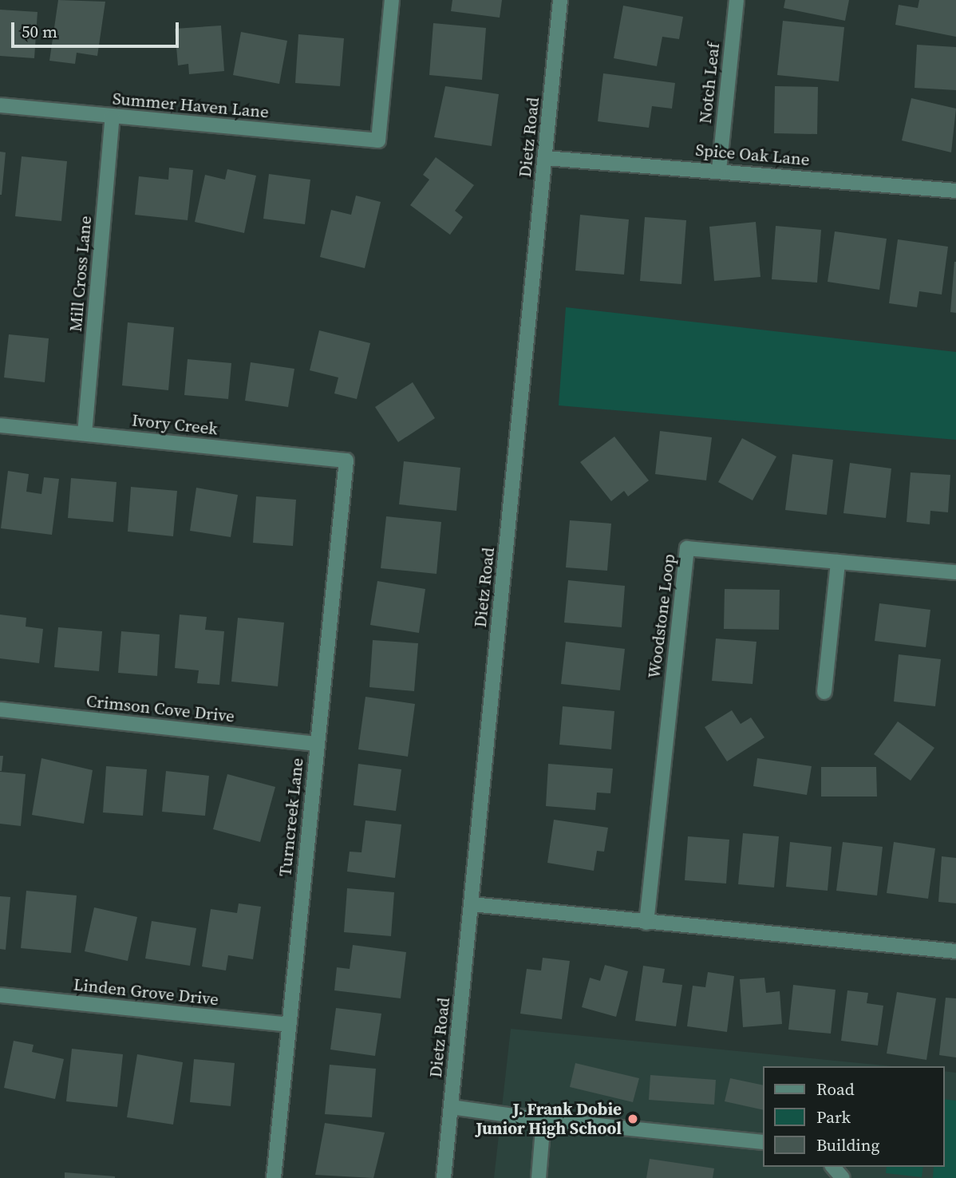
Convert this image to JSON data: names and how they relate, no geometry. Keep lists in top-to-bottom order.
{
  "streets": {
    "street": [
      "Notch Leaf",
      "Summer Haven Lane",
      "Dietz Road",
      "Spice Oak Lane",
      "Mill Cross Lane",
      "Ivory Creek",
      "Woodstone Loop",
      "Crimson Cove Drive",
      "Turncreek Lane",
      "Linden Grove Drive"
    ]
  },
  "crossings": [
    ["Notch Leaf", "Spice Oak Lane"],
    ["Summer Haven Lane", "Mill Cross Lane"],
    ["Dietz Road", "Spice Oak Lane"],
    ["Mill Cross Lane", "Ivory Creek"],
    ["Ivory Creek", "Turncreek Lane"],
    ["Crimson Cove Drive", "Turncreek Lane"],
    ["Turncreek Lane", "Linden Grove Drive"]
  ],
  "places": ["J. Frank Dobie Junior High School"],
  "legend": ["Road", "Park", "Building"],
  "scale_bar": "50 m"
}
